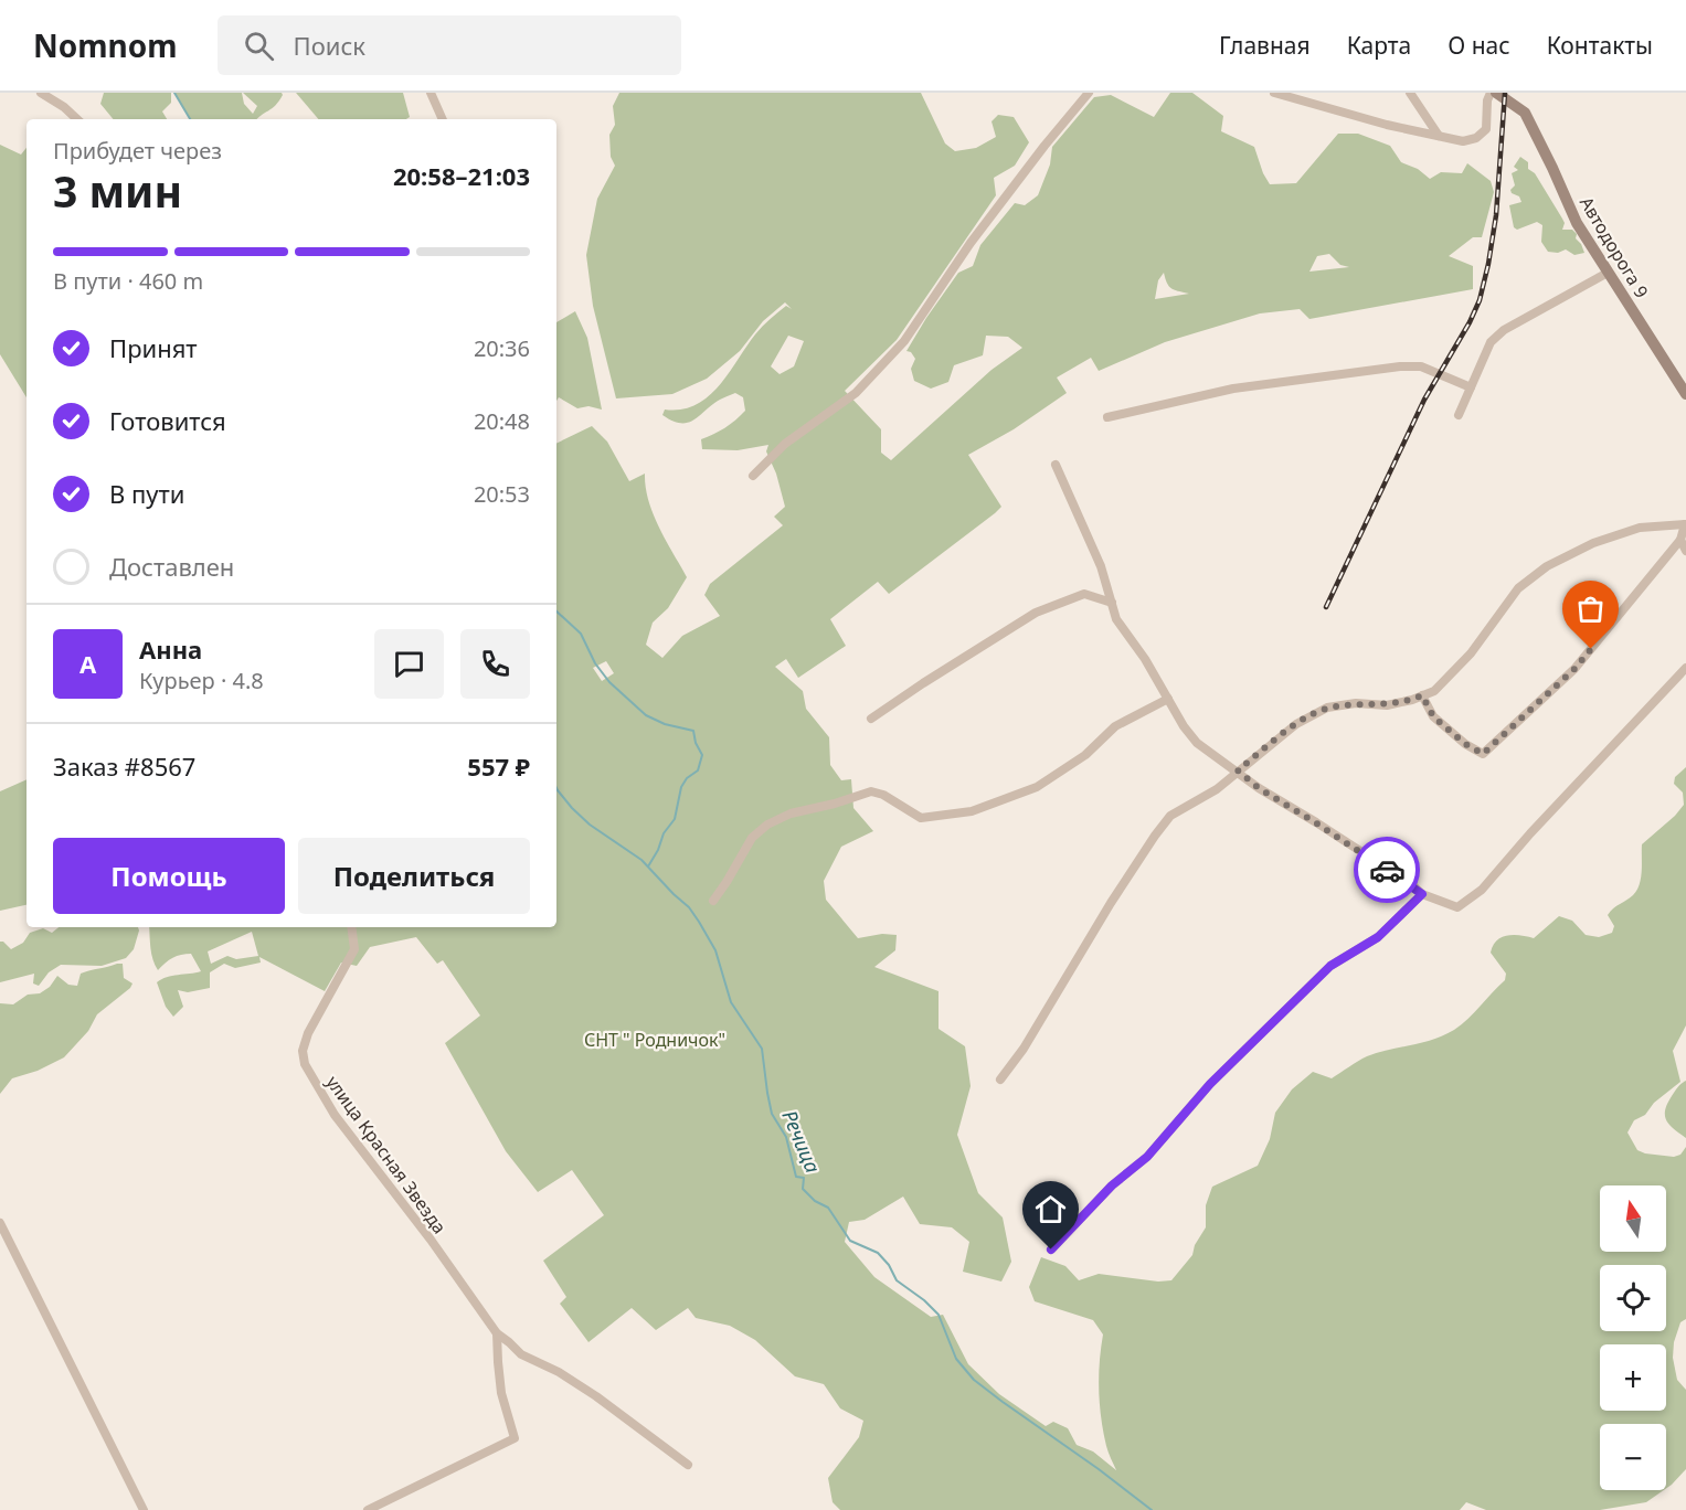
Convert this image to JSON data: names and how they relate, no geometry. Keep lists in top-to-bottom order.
{
  "streets": {
    "street": ["Автодорога 9", "улица Красная Звезда"]
  },
  "water": ["Речица"],
  "parks": ["СНТ \" Родничок\""],
  "north": "top",
  "page": {
    "header": "Nomnom",
    "search": "Поиск",
    "nav": [
      "Главная",
      "Карта",
      "О нас",
      "Контакты"
    ],
    "heading": ["3 мин", "Прибудет через", "20:58–21:03"],
    "panel": [
      "Анна",
      "Курьер · 4.8",
      "Заказ #8567",
      "557 ₽"
    ],
    "bar": "В пути · 460 m",
    "list": [
      ["Принят", "20:36"],
      ["Готовится", "20:48"],
      ["В пути", "20:53"],
      "Доставлен"
    ],
    "round": "А",
    "buttons": ["Помощь", "Поделиться"],
    "map_buttons": ["+", "−"]
  }
}
